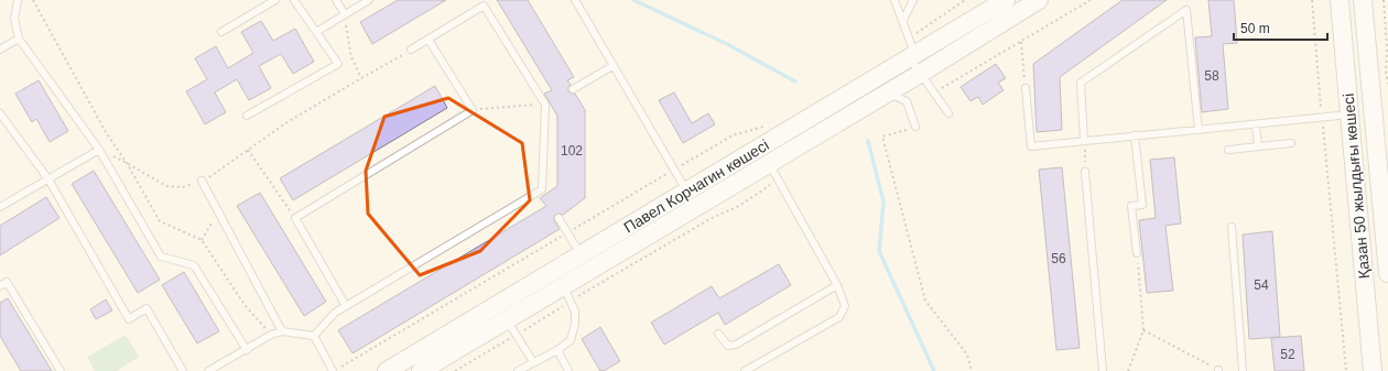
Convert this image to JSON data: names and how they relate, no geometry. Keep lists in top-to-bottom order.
{
  "streets": {
    "street": ["Павел Корчагин көшесі", "Қазан 50 жылдығы көшесі"]
  },
  "house_numbers": [
    "58",
    "102",
    "56",
    "54",
    "52"
  ],
  "scale_bar": "50 m"
}
